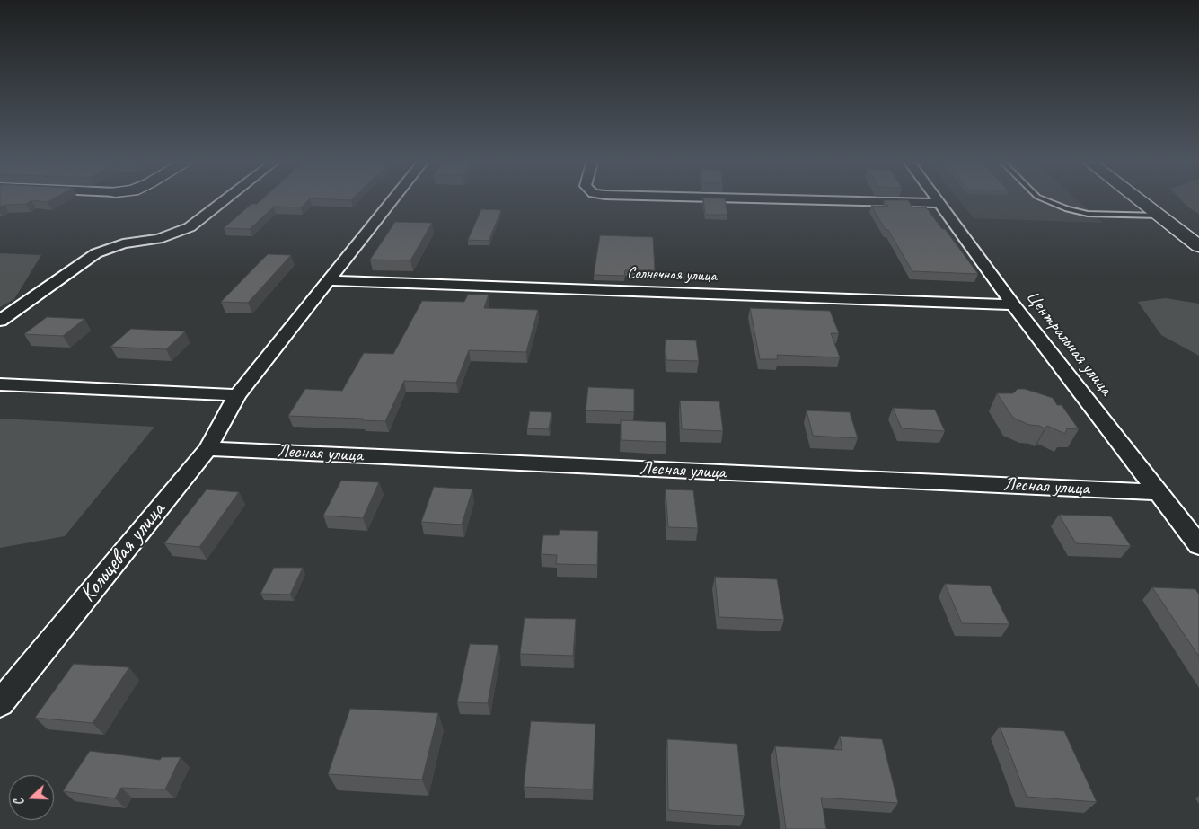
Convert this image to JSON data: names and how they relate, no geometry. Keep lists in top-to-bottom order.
{
  "streets": {
    "street": [
      "Солнечная улица",
      "Центральная улица",
      "Лесная улица",
      "Кольцевая улица"
    ]
  },
  "crossings": [
    ["Солнечная улица", "Центральная улица"],
    ["Солнечная улица", "Кольцевая улица"],
    ["Центральная улица", "Лесная улица"],
    ["Лесная улица", "Кольцевая улица"]
  ],
  "north": "left"
}
